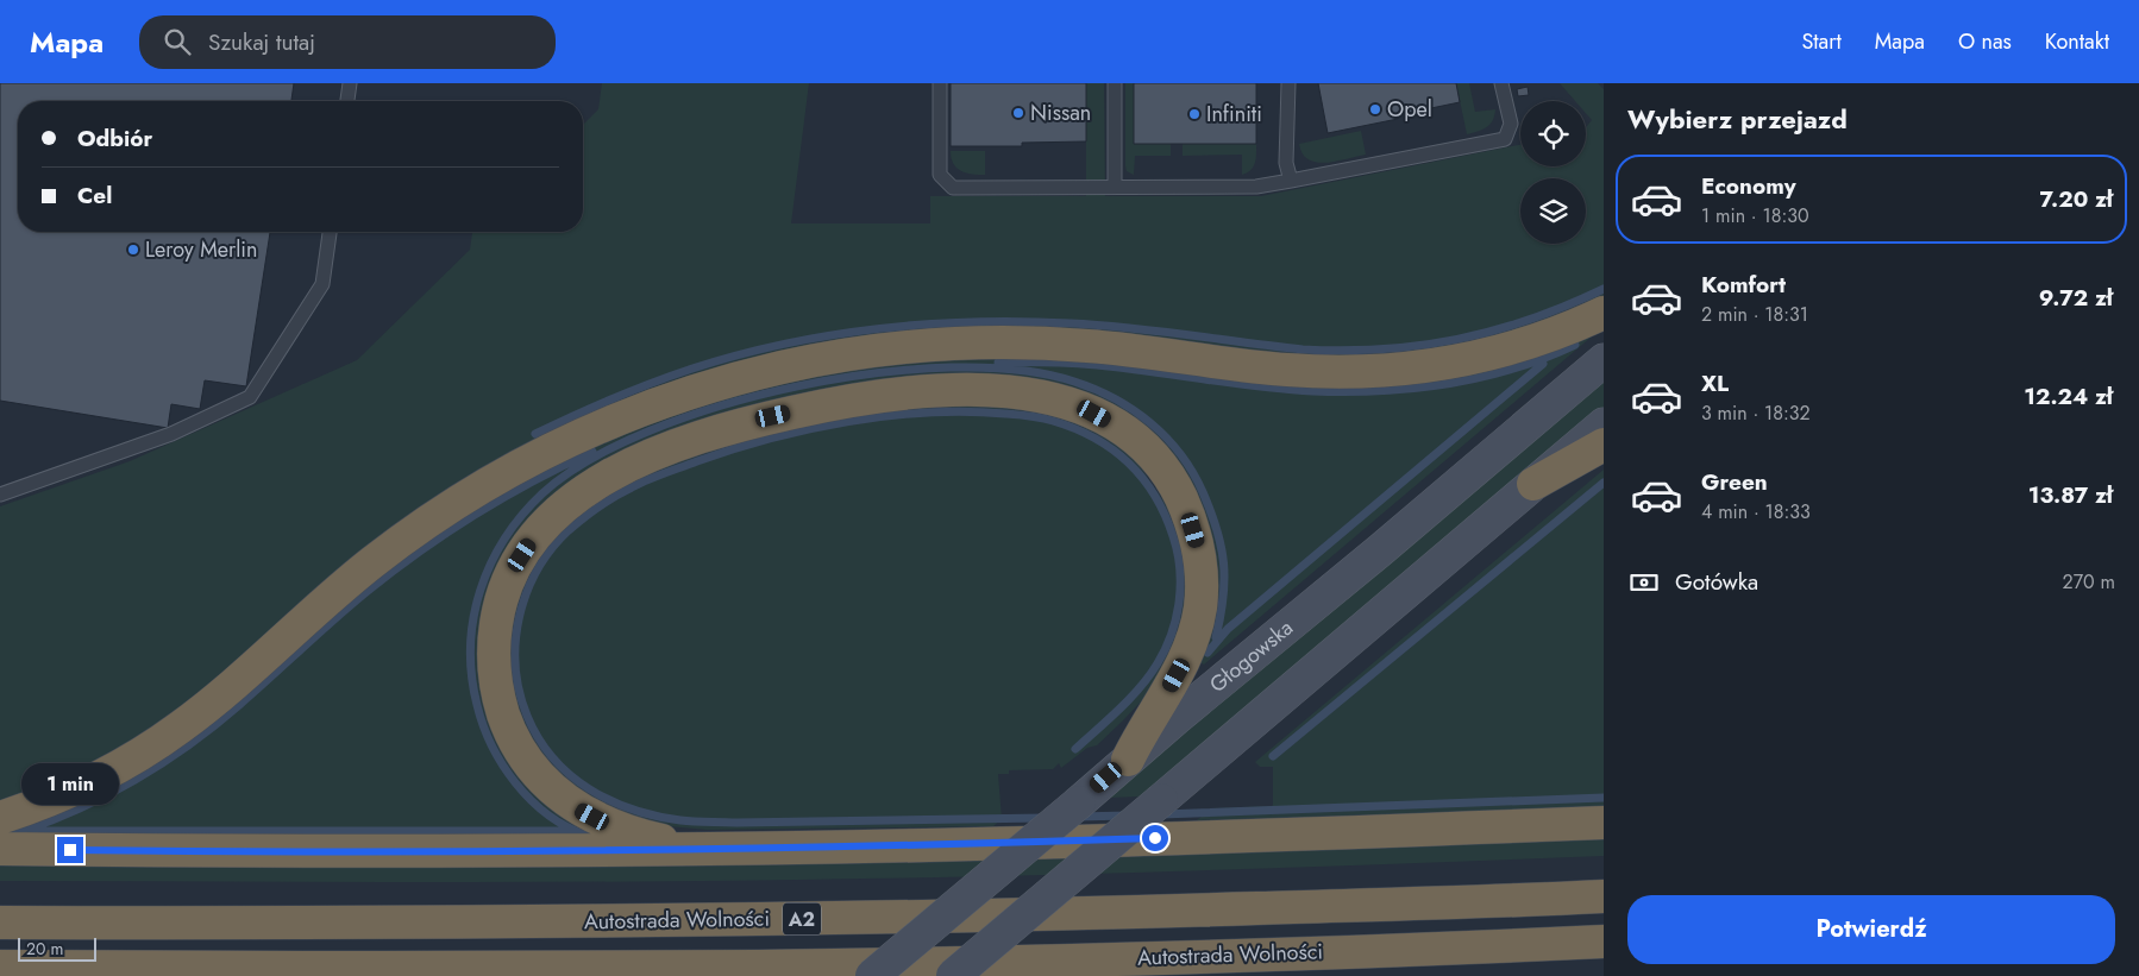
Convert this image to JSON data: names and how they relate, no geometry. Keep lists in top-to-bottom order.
{
  "streets": {
    "highway": ["A2", "Autostrada Wolności"],
    "main road": ["Głogowska"]
  },
  "places": [
    "Opel",
    "Nissan",
    "Infiniti",
    "Leroy Merlin"
  ],
  "scale_bar": "20 m",
  "page": {
    "header": "Mapa",
    "search": "Szukaj tutaj",
    "nav": [
      "Start",
      "Mapa",
      "O nas",
      "Kontakt"
    ],
    "heading": "Wybierz przejazd",
    "banner": ["Odbiór", "Cel"],
    "list": [
      {
        "name": "Economy",
        "note": "1 min · 18:30",
        "value": "7.20 zł"
      },
      {
        "name": "Komfort",
        "note": "2 min · 18:31",
        "value": "9.72 zł"
      },
      {
        "name": "XL",
        "note": "3 min · 18:32",
        "value": "12.24 zł"
      },
      {
        "name": "Green",
        "note": "4 min · 18:33",
        "value": "13.87 zł"
      }
    ],
    "pay": ["Gotówka", "270 m"],
    "bubble": "1 min",
    "buttons": "Potwierdź",
    "scale": "20 m"
  }
}
